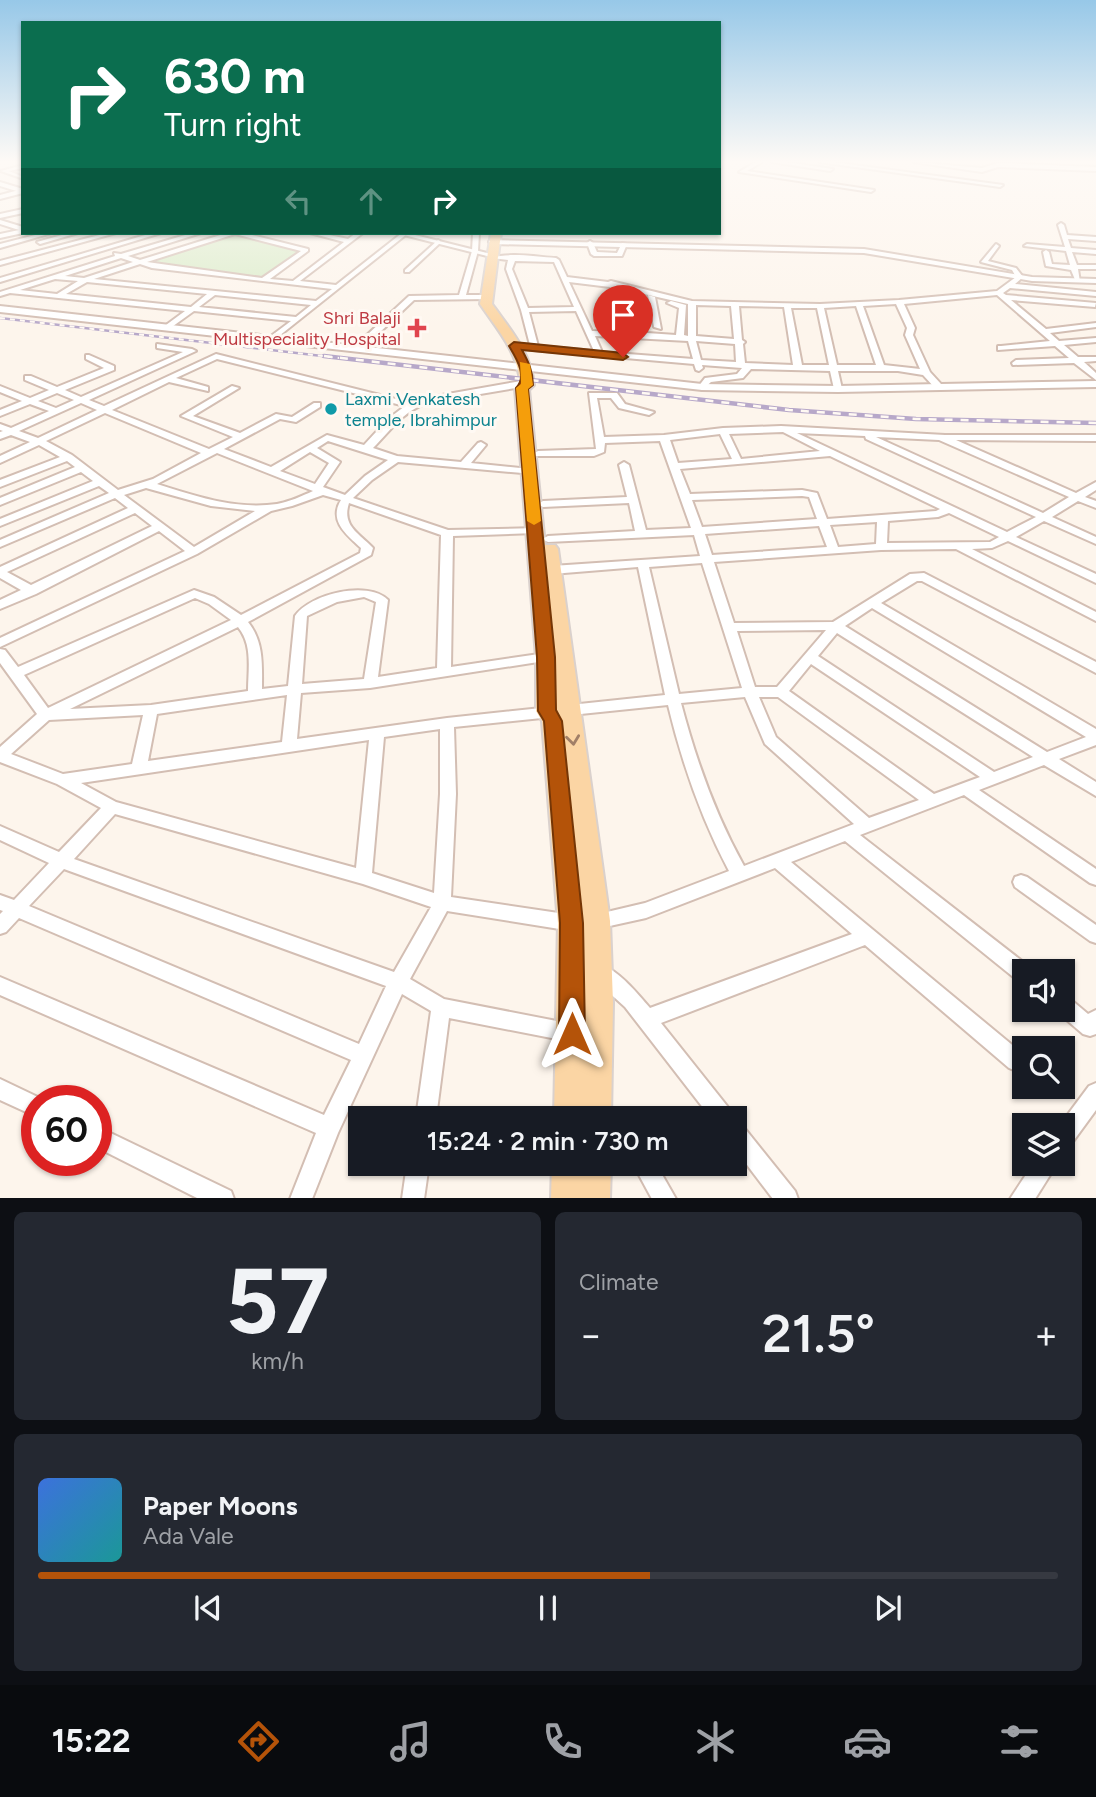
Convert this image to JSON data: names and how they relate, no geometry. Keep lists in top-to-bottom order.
{
  "places": {
    "health": ["Shri Balaji Multispeciality Hospital"],
    "other": ["Laxmi Venkatesh temple, Ibrahimpur"]
  },
  "page": {
    "turn": ["630 m", "Turn right"],
    "limit": "60",
    "trip": "15:24 · 2 min · 730 m",
    "tile": [
      ["57", "km/h"],
      "Climate"
    ],
    "heat": ["−", "21.5°", "+"],
    "song": ["Paper Moons", "Ada Vale"],
    "tabs": "15:22"
  }
}
